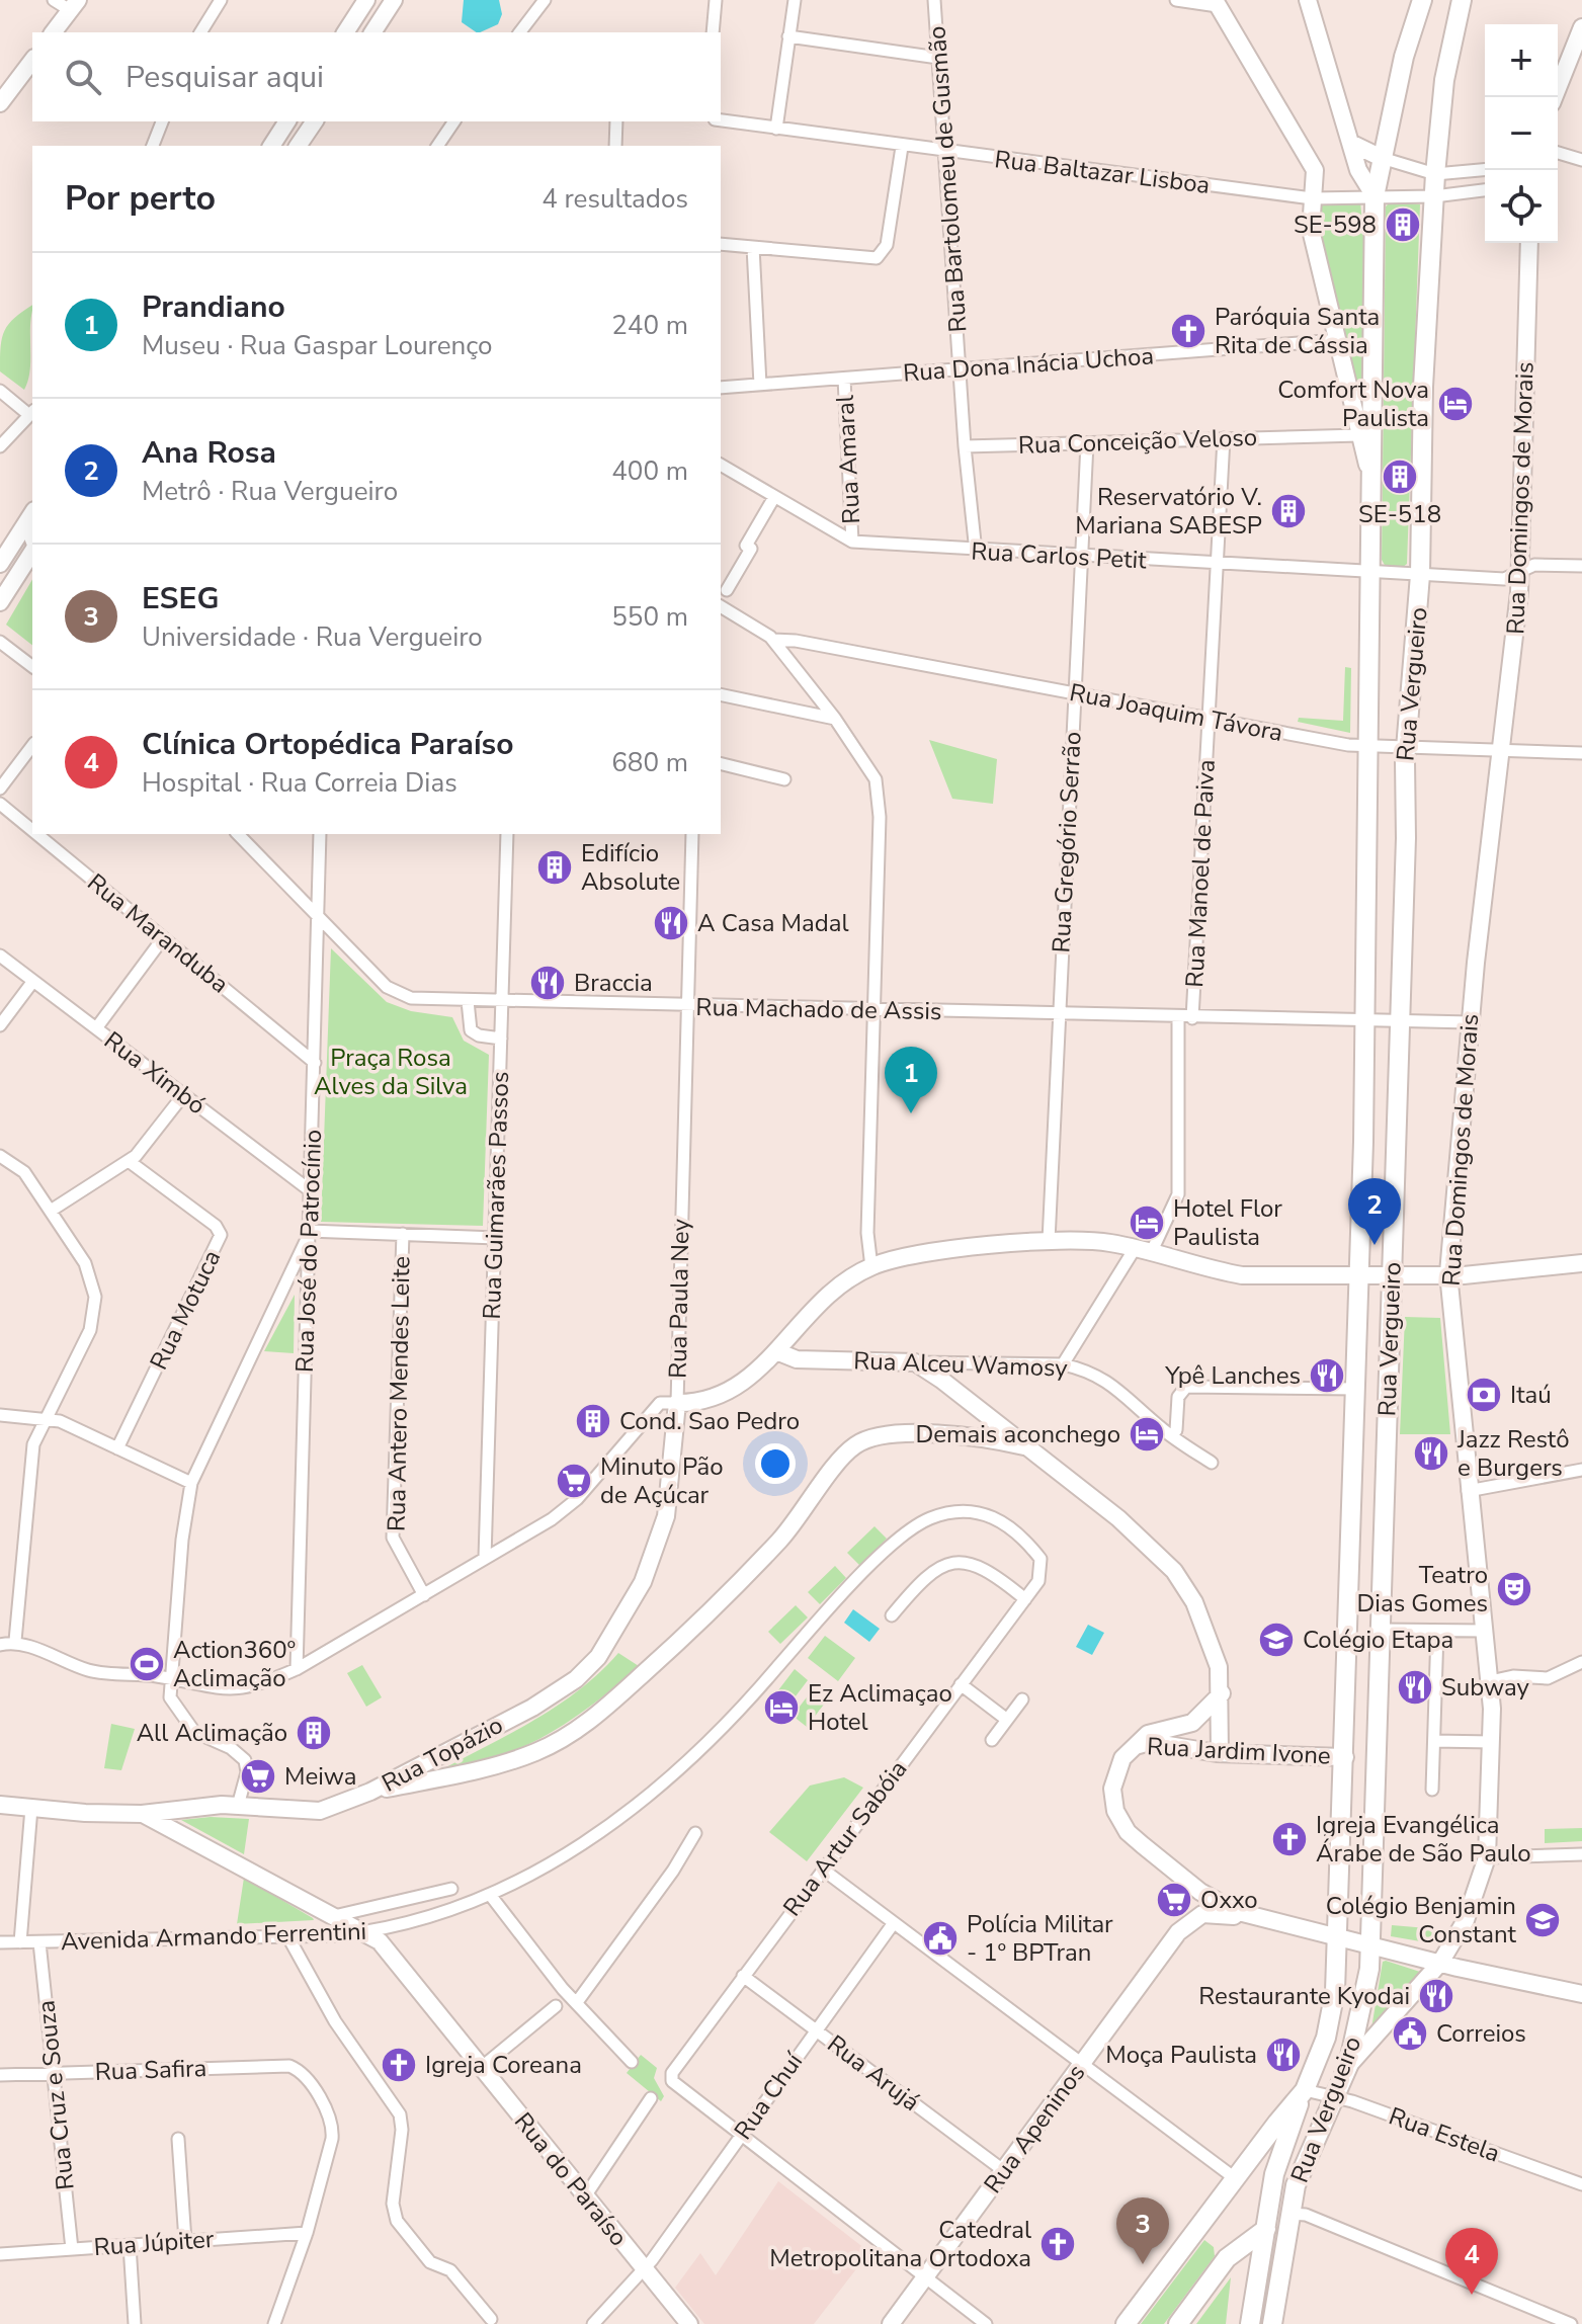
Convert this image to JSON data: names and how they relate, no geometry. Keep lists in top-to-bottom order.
{
  "streets": {
    "main road": ["Rua Vergueiro"],
    "street": [
      "Rua Baltazar Lisboa",
      "Rua Bartolomeu de Gusmão",
      "Rua Dona Inácia Uchoa",
      "Rua Conceição Veloso",
      "Rua Amaral",
      "Rua Domingos de Morais",
      "Rua Carlos Petit",
      "Rua Joaquim Távora",
      "Rua Gregório Serrão",
      "Rua Manoel de Paiva",
      "Rua Maranduba",
      "Rua Machado de Assis",
      "Rua Ximbó",
      "Rua Guimarães Passos",
      "Rua José do Patrocínio",
      "Rua Paula Ney",
      "Rua Motuca",
      "Rua Alceu Wamosy",
      "Rua Antero Mendes Leite",
      "Rua Jardim Ivone",
      "Rua Topázio",
      "Rua Artur Sabóia",
      "Avenida Armando Ferrentini",
      "Rua Safira",
      "Rua Arujá",
      "Rua Cruz e Souza",
      "Rua Chuí",
      "Rua Apeninos",
      "Rua Estela",
      "Rua do Paraíso",
      "Rua Júpiter"
    ]
  },
  "crossings": [
    ["Rua Baltazar Lisboa", "Rua Bartolomeu de Gusmão"],
    ["Rua Baltazar Lisboa", "Rua Vergueiro"],
    ["Rua Bartolomeu de Gusmão", "Rua Dona Inácia Uchoa"],
    ["Rua Bartolomeu de Gusmão", "Rua Conceição Veloso"],
    ["Rua Bartolomeu de Gusmão", "Rua Carlos Petit"],
    ["Rua Dona Inácia Uchoa", "Rua Amaral"],
    ["Rua Dona Inácia Uchoa", "Rua Vergueiro"],
    ["Rua Conceição Veloso", "Rua Vergueiro"],
    ["Rua Conceição Veloso", "Rua Gregório Serrão"],
    ["Rua Conceição Veloso", "Rua Manoel de Paiva"],
    ["Rua Amaral", "Rua Carlos Petit"],
    ["Rua Domingos de Morais", "Rua Carlos Petit"],
    ["Rua Domingos de Morais", "Rua Vergueiro"],
    ["Rua Domingos de Morais", "Rua Joaquim Távora"],
    ["Rua Domingos de Morais", "Rua Machado de Assis"],
    ["Rua Carlos Petit", "Rua Vergueiro"],
    ["Rua Carlos Petit", "Rua Gregório Serrão"],
    ["Rua Carlos Petit", "Rua Manoel de Paiva"],
    ["Rua Vergueiro", "Rua Joaquim Távora"],
    ["Rua Vergueiro", "Rua Machado de Assis"],
    ["Rua Vergueiro", "Rua Jardim Ivone"],
    ["Rua Vergueiro", "Rua Estela"],
    ["Rua Joaquim Távora", "Rua Gregório Serrão"],
    ["Rua Joaquim Távora", "Rua Manoel de Paiva"],
    ["Rua Gregório Serrão", "Rua Machado de Assis"],
    ["Rua Manoel de Paiva", "Rua Machado de Assis"],
    ["Rua Maranduba", "Rua José do Patrocínio"],
    ["Rua Machado de Assis", "Rua Guimarães Passos"],
    ["Rua Machado de Assis", "Rua José do Patrocínio"],
    ["Rua Machado de Assis", "Rua Paula Ney"],
    ["Rua Ximbó", "Rua José do Patrocínio"],
    ["Rua Guimarães Passos", "Rua Paula Ney"],
    ["Rua José do Patrocínio", "Rua Paula Ney"],
    ["Rua Paula Ney", "Rua Antero Mendes Leite"],
    ["Rua Paula Ney", "Rua Topázio"],
    ["Rua Topázio", "Rua do Paraíso"],
    ["Rua Artur Sabóia", "Avenida Armando Ferrentini"],
    ["Rua Artur Sabóia", "Rua Arujá"],
    ["Rua Artur Sabóia", "Rua Chuí"],
    ["Avenida Armando Ferrentini", "Rua Cruz e Souza"],
    ["Avenida Armando Ferrentini", "Rua do Paraíso"],
    ["Rua Safira", "Rua Cruz e Souza"],
    ["Rua Safira", "Rua Júpiter"],
    ["Rua Arujá", "Rua Chuí"],
    ["Rua Arujá", "Rua Apeninos"],
    ["Rua Cruz e Souza", "Rua Júpiter"],
    ["Rua Chuí", "Rua do Paraíso"]
  ],
  "parks": ["Praça Rosa Alves da Silva"],
  "places": {
    "building": [
      "SE-598",
      "SE-518",
      "Reservatório V. Mariana SABESP",
      "Edifício Absolute",
      "Cond. Sao Pedro",
      "All Aclimação"
    ],
    "church": [
      "Paróquia Santa Rita de Cássia",
      "Igreja Evangélica Árabe de São Paulo",
      "Igreja Coreana",
      "Catedral Metropolitana Ortodoxa"
    ],
    "hotel": [
      "Comfort Nova Paulista",
      "Hotel Flor Paulista",
      "Demais aconchego",
      "Ez Aclimaçao Hotel"
    ],
    "restaurant": [
      "A Casa Madal",
      "Braccia",
      "Ypê Lanches",
      "Jazz Restô e Burgers",
      "Subway",
      "Restaurante Kyodai",
      "Moça Paulista"
    ],
    "bank": ["Itaú"],
    "supermarket": ["Minuto Pão de Açúcar", "Meiwa", "Oxxo"],
    "theatre": ["Teatro Dias Gomes"],
    "school or university": ["Colégio Etapa", "Colégio Benjamin Constant"],
    "sports": ["Action360º Aclimação"],
    "public building": ["Polícia Militar - 1º BPTran", "Correios"]
  },
  "page": {
    "map_buttons": ["+", "−"],
    "search": "Pesquisar aqui",
    "heading": ["Por perto", "4 resultados"],
    "list": [
      {
        "mark": "1",
        "name": "Prandiano",
        "note": "Museu · Rua Gaspar Lourenço",
        "value": "240 m"
      },
      {
        "mark": "2",
        "name": "Ana Rosa",
        "note": "Metrô · Rua Vergueiro",
        "value": "400 m"
      },
      {
        "mark": "3",
        "name": "ESEG",
        "note": "Universidade · Rua Vergueiro",
        "value": "550 m"
      },
      {
        "mark": "4",
        "name": "Clínica Ortopédica Paraíso",
        "note": "Hospital · Rua Correia Dias",
        "value": "680 m"
      }
    ],
    "pins": [
      "1",
      "2",
      "3",
      "4"
    ]
  }
}
